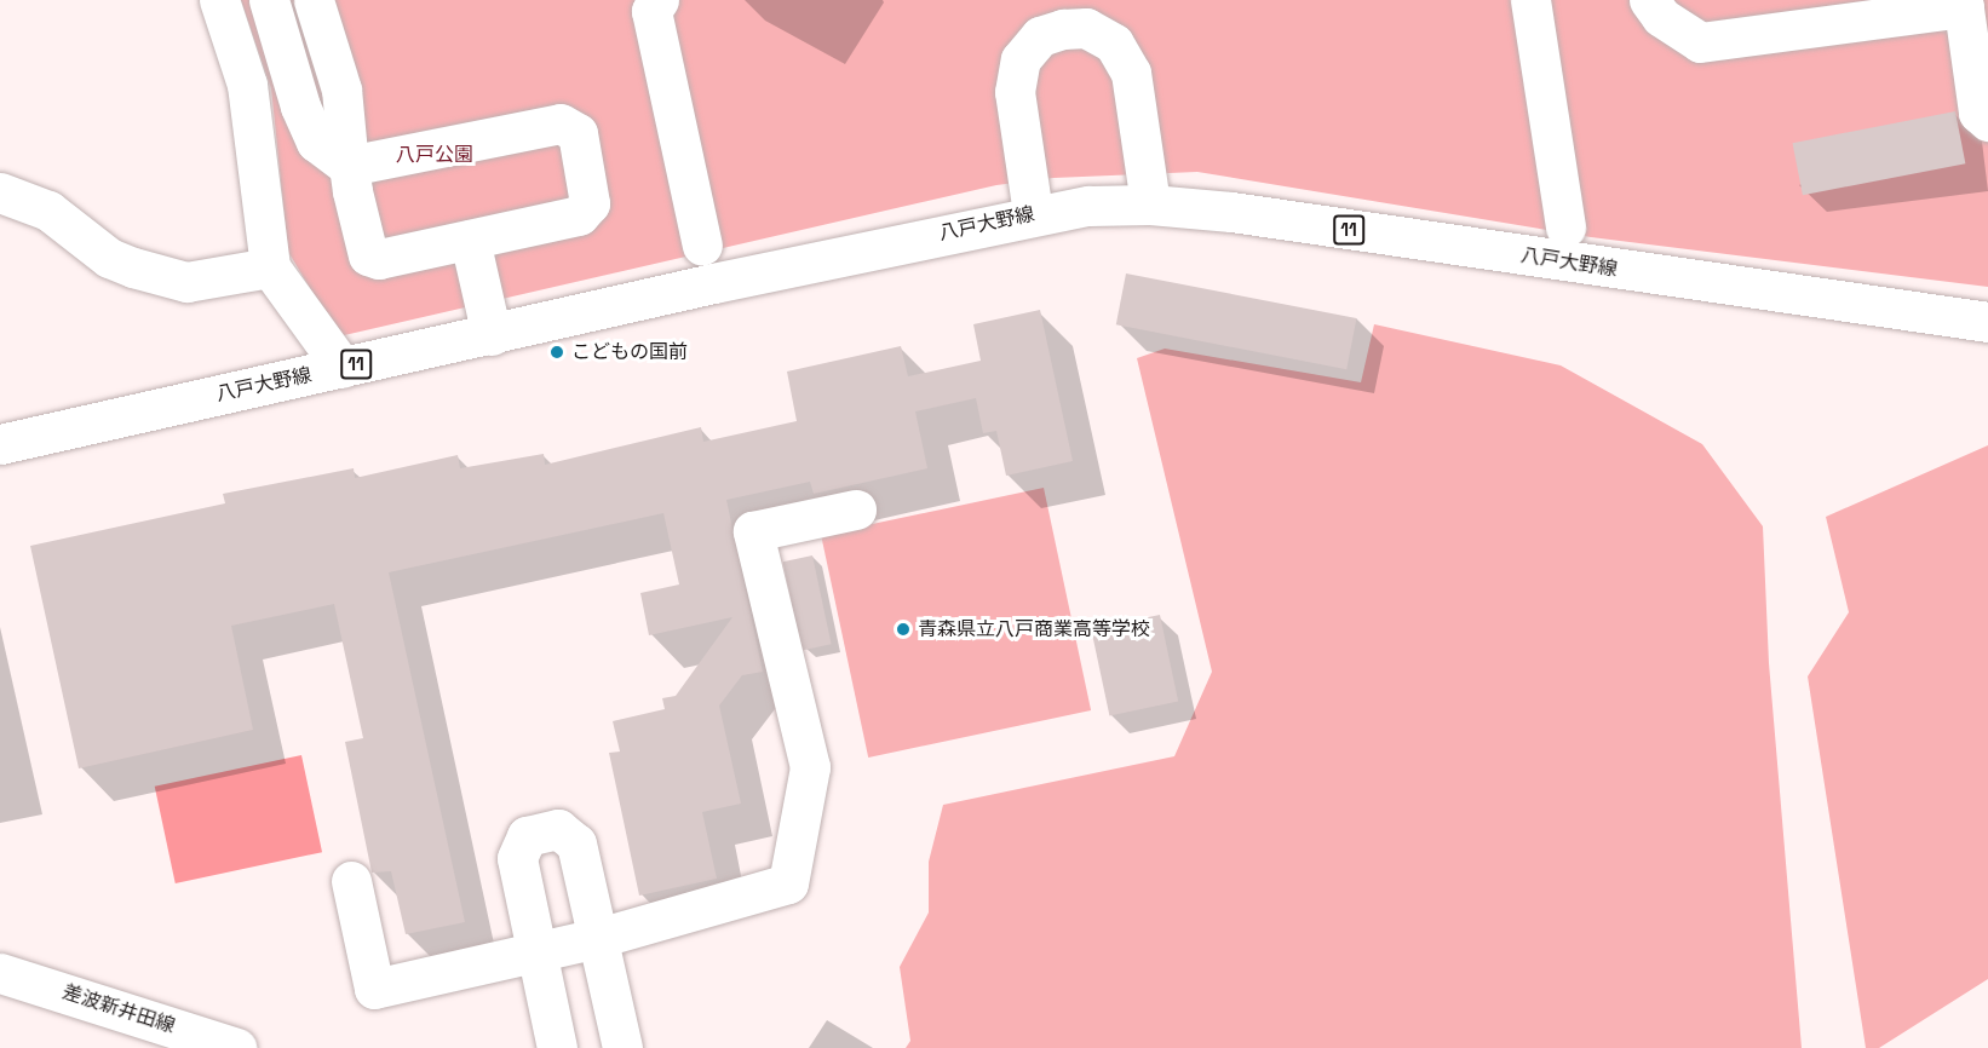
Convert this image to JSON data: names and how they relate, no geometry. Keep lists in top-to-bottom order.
{
  "streets": {
    "main road": ["八戸大野線", "11", "差波新井田線"]
  },
  "parks": ["八戸公園"],
  "places": ["こどもの国前", "青森県立八戸商業高等学校"]
}
